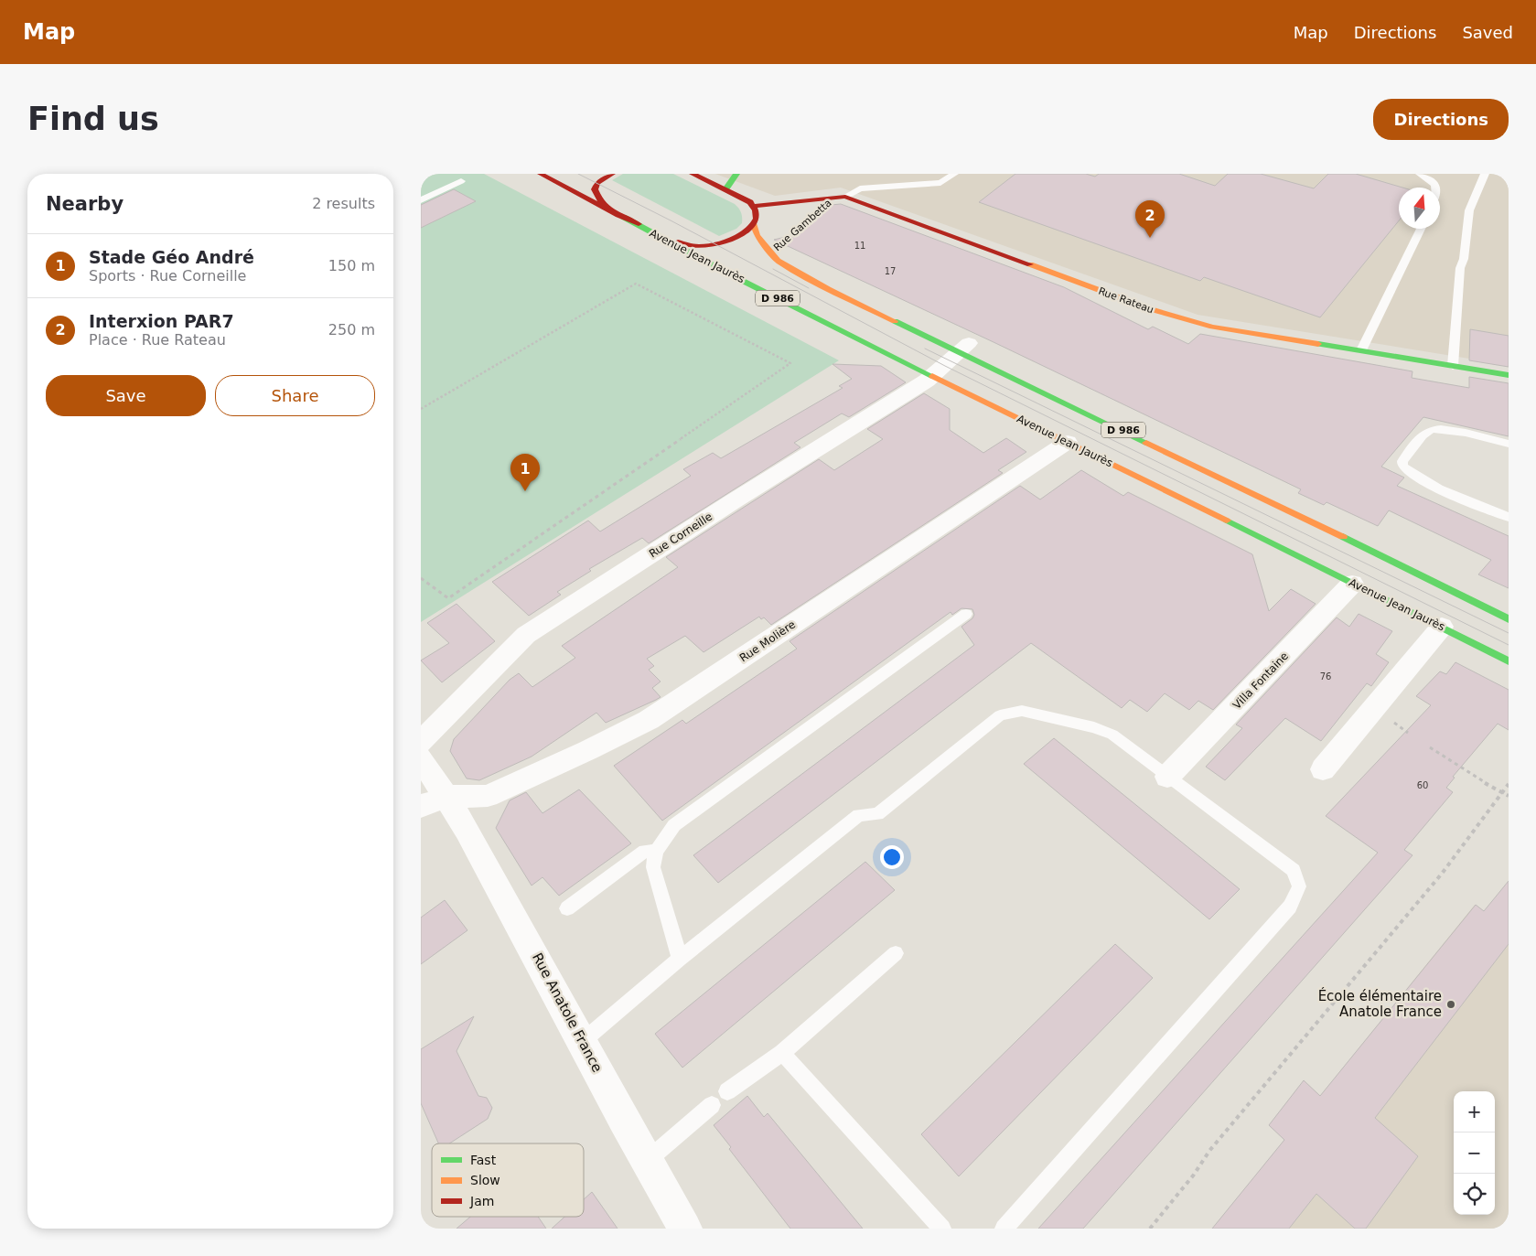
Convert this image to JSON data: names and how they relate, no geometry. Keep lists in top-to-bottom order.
{
  "streets": {
    "main road": ["Avenue Jean Jaurès", "D 986", "Rue Rateau"],
    "street": [
      "Rue Corneille",
      "Rue Molière",
      "Villa Fontaine",
      "Rue Anatole France"
    ],
    "path": ["Rue Gambetta"]
  },
  "crossings": [
    ["Rue Gambetta", "D 986"],
    ["Rue Gambetta", "Rue Rateau"],
    ["Avenue Jean Jaurès", "Rue Corneille"],
    ["Avenue Jean Jaurès", "Rue Molière"],
    ["Avenue Jean Jaurès", "Villa Fontaine"],
    ["D 986", "Rue Corneille"],
    ["Rue Molière", "Rue Anatole France"]
  ],
  "places": ["École élémentaire Anatole France"],
  "house_numbers": [
    "11",
    "17",
    "76",
    "60"
  ],
  "legend": ["Fast", "Slow", "Jam"],
  "north": "top",
  "page": {
    "header": "Map",
    "nav": ["Map", "Directions", "Saved"],
    "buttons": [
      "Directions",
      ["Save", "Share"]
    ],
    "title": "Find us",
    "heading": ["Nearby", "2 results"],
    "pins": ["2", "1"],
    "list": [
      {
        "mark": "1",
        "name": "Stade Géo André",
        "note": "Sports · Rue Corneille",
        "value": "150 m"
      },
      {
        "mark": "2",
        "name": "Interxion PAR7",
        "note": "Place · Rue Rateau",
        "value": "250 m"
      }
    ],
    "map_buttons": ["+", "−"]
  }
}
